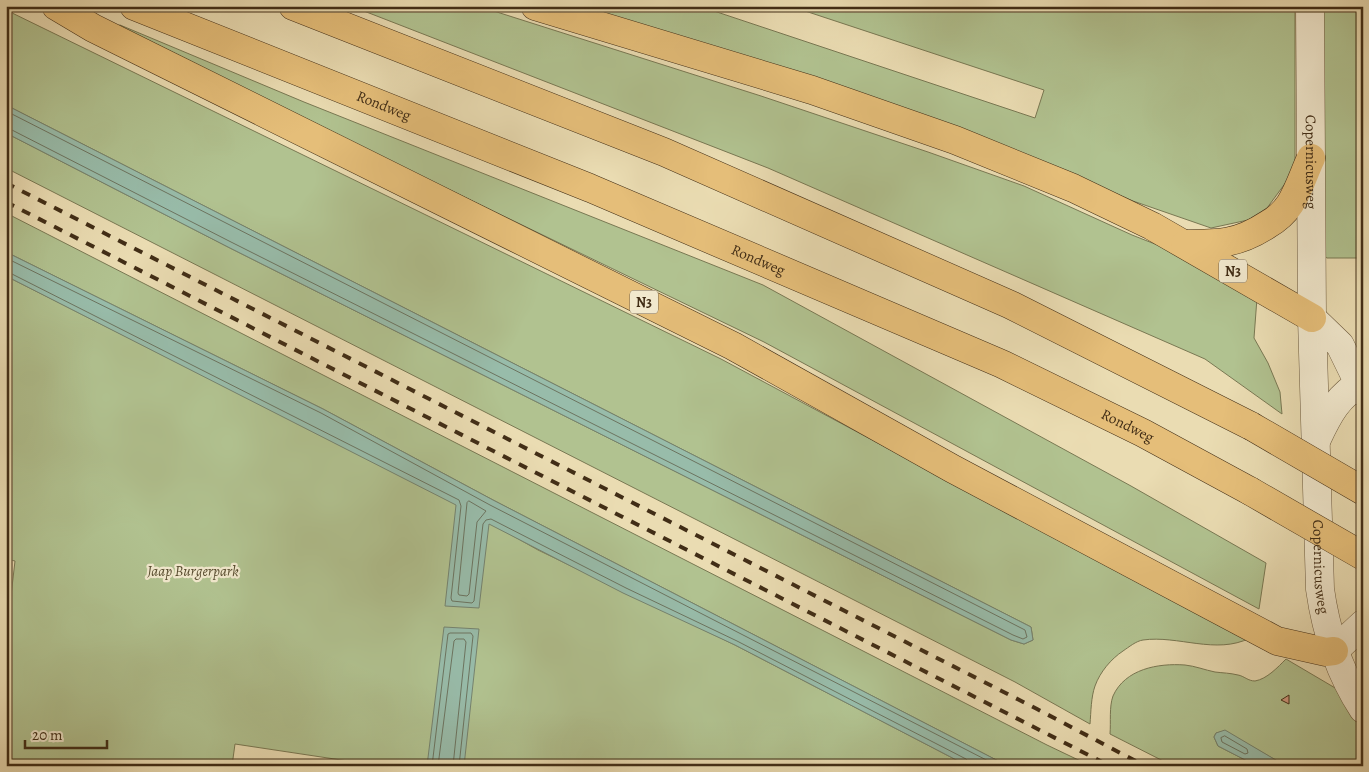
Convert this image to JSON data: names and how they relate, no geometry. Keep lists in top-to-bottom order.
{
  "streets": {
    "highway": ["Rondweg", "N3"],
    "street": ["Copernicusweg"]
  },
  "crossings": [
    ["Copernicusweg", "N3"]
  ],
  "parks": ["Jaap Burgerpark"],
  "scale_bar": "20 m"
}
